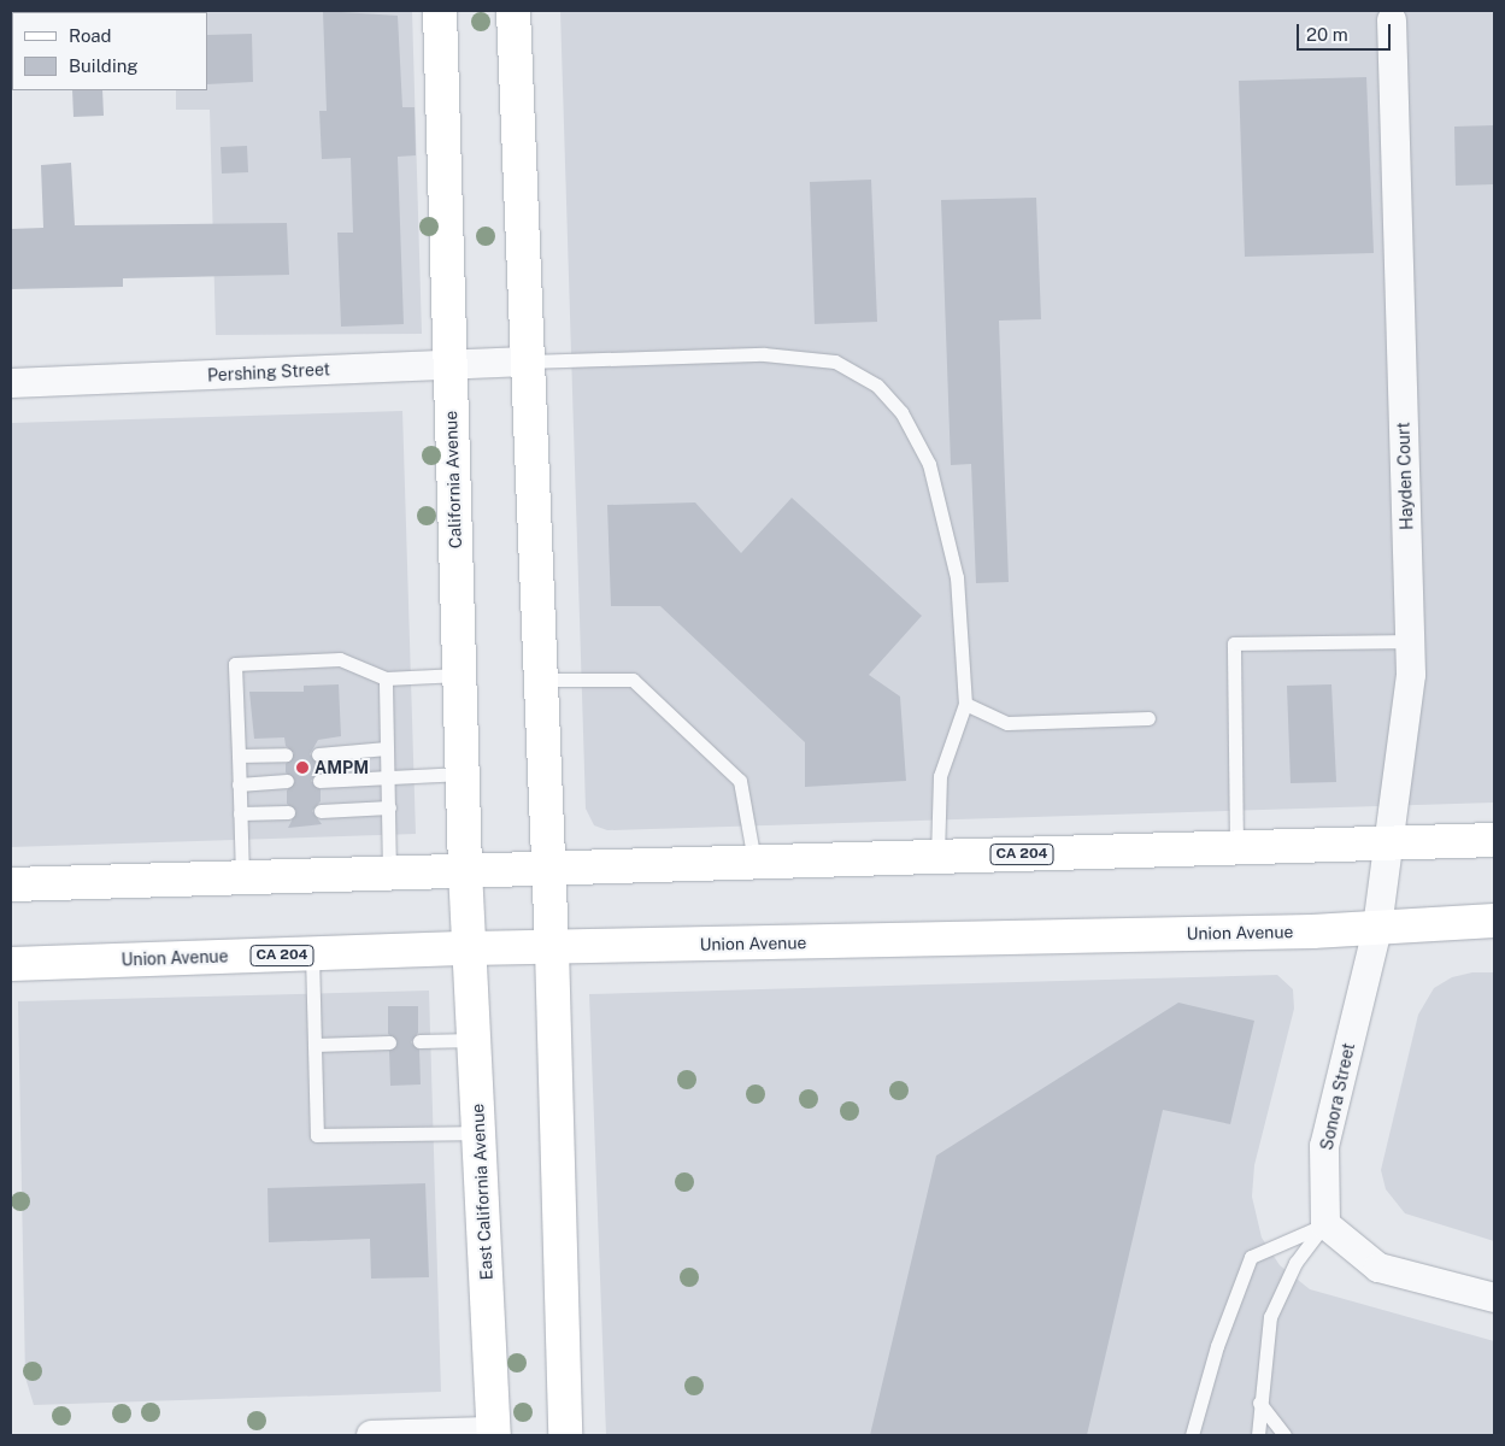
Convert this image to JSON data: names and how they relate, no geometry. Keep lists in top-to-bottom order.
{
  "streets": {
    "main road": [
      "California Avenue",
      "CA 204",
      "Union Avenue",
      "East California Avenue"
    ],
    "street": ["Pershing Street", "Hayden Court", "Sonora Street"]
  },
  "crossings": [
    ["Pershing Street", "California Avenue"],
    ["Hayden Court", "CA 204"],
    ["Hayden Court", "Union Avenue"],
    ["Hayden Court", "Sonora Street"],
    ["California Avenue", "CA 204"],
    ["California Avenue", "Union Avenue"],
    ["California Avenue", "East California Avenue"],
    ["Union Avenue", "Sonora Street"],
    ["Union Avenue", "East California Avenue"]
  ],
  "places": ["AMPM"],
  "legend": ["Road", "Building"],
  "scale_bar": "20 m"
}
